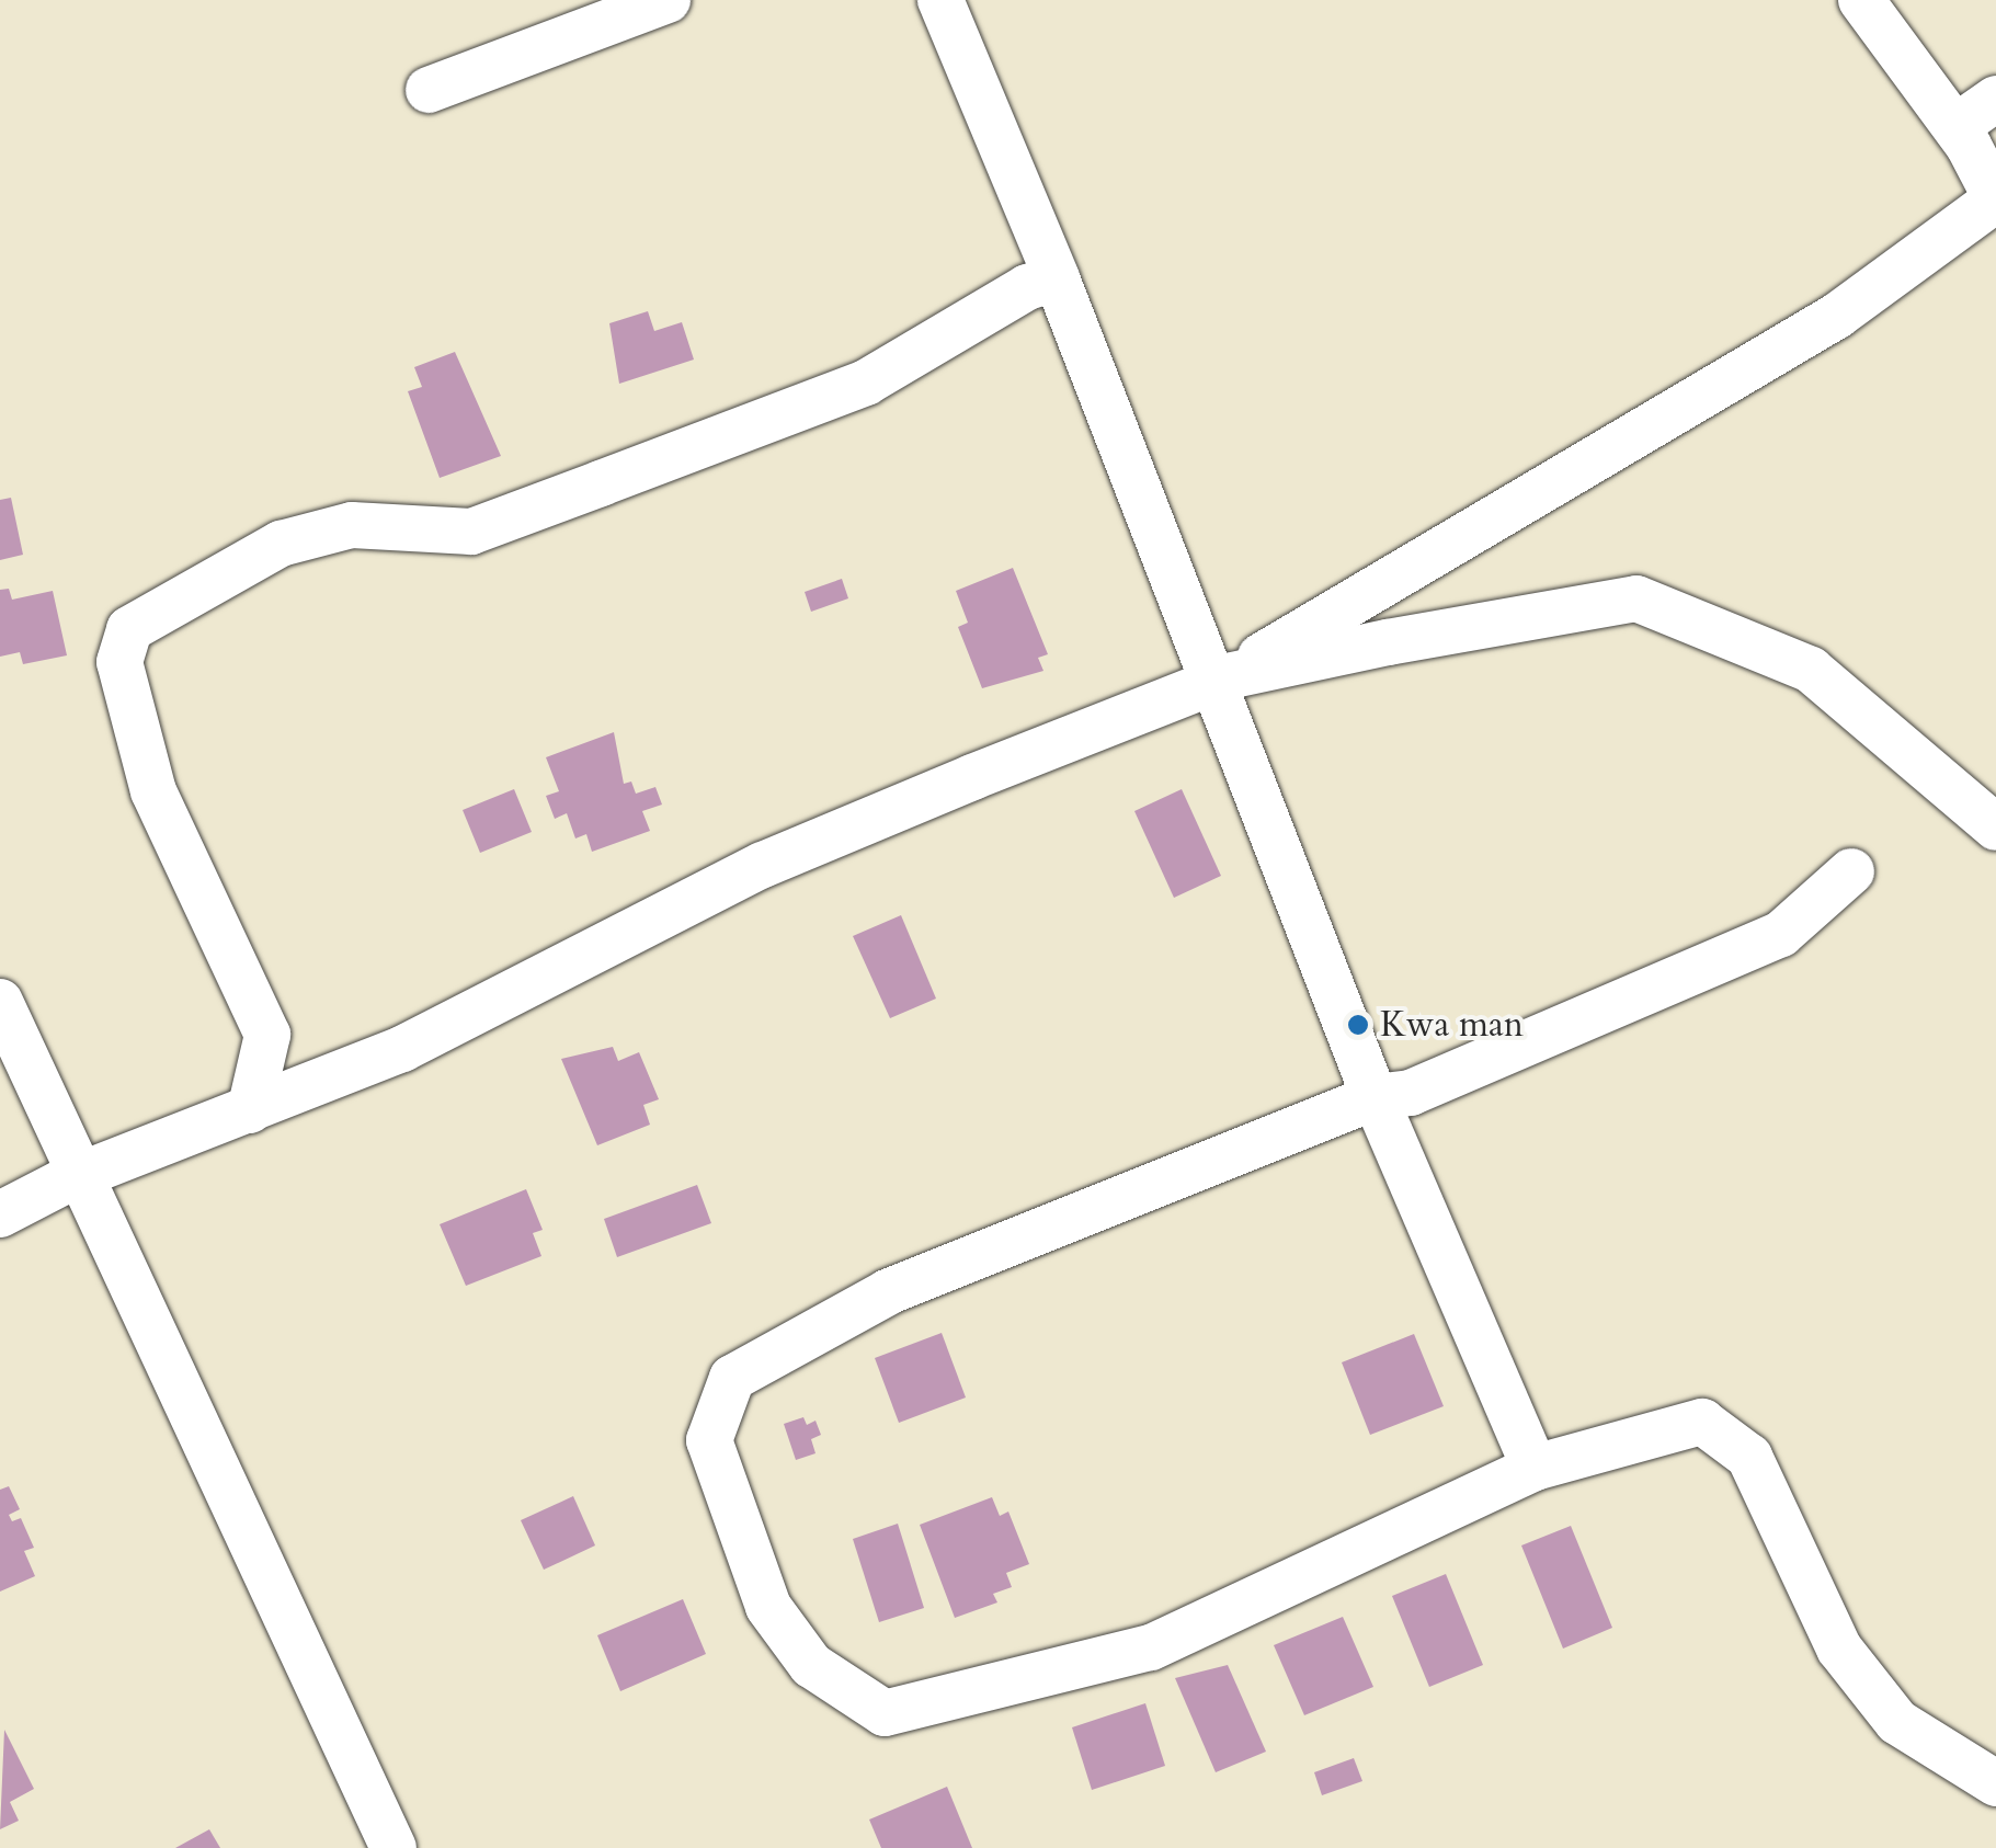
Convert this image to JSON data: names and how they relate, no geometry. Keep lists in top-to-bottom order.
{
  "places": ["Kwa man"]
}
